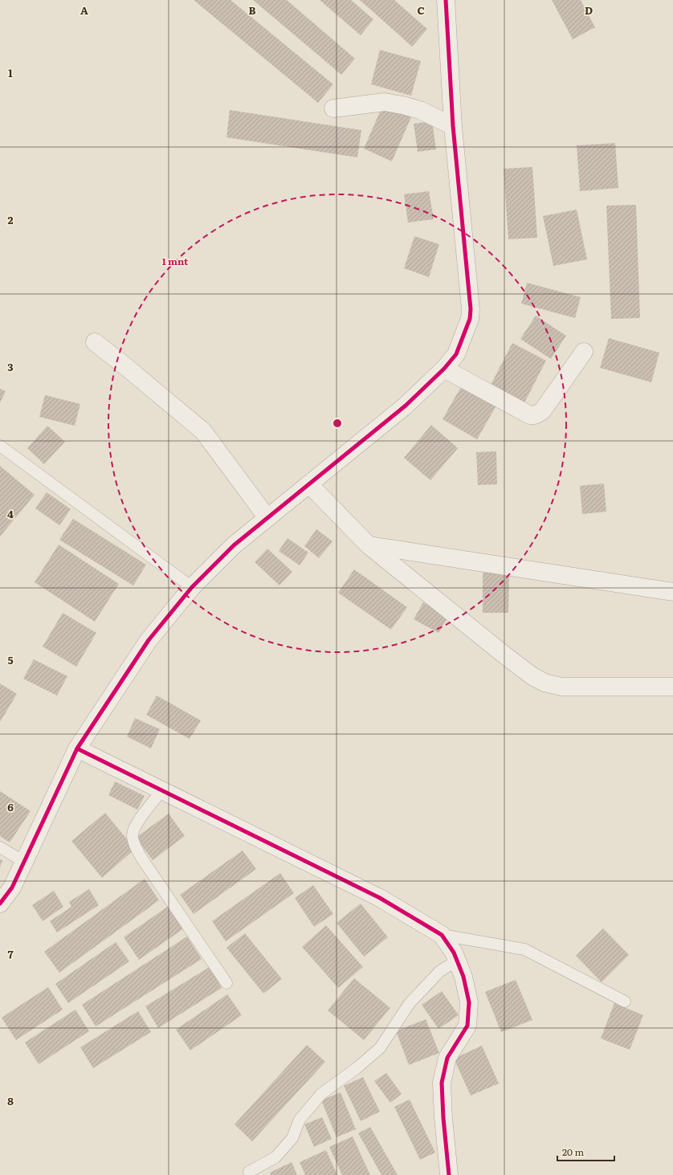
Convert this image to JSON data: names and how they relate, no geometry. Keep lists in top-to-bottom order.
{
  "scale_bar": "20 m",
  "grid": {
    "columns": [
      "A",
      "B",
      "C",
      "D"
    ],
    "rows": [
      "1",
      "2",
      "3",
      "4",
      "5",
      "6",
      "7",
      "8"
    ]
  },
  "rings": ["1 mnt"]
}
